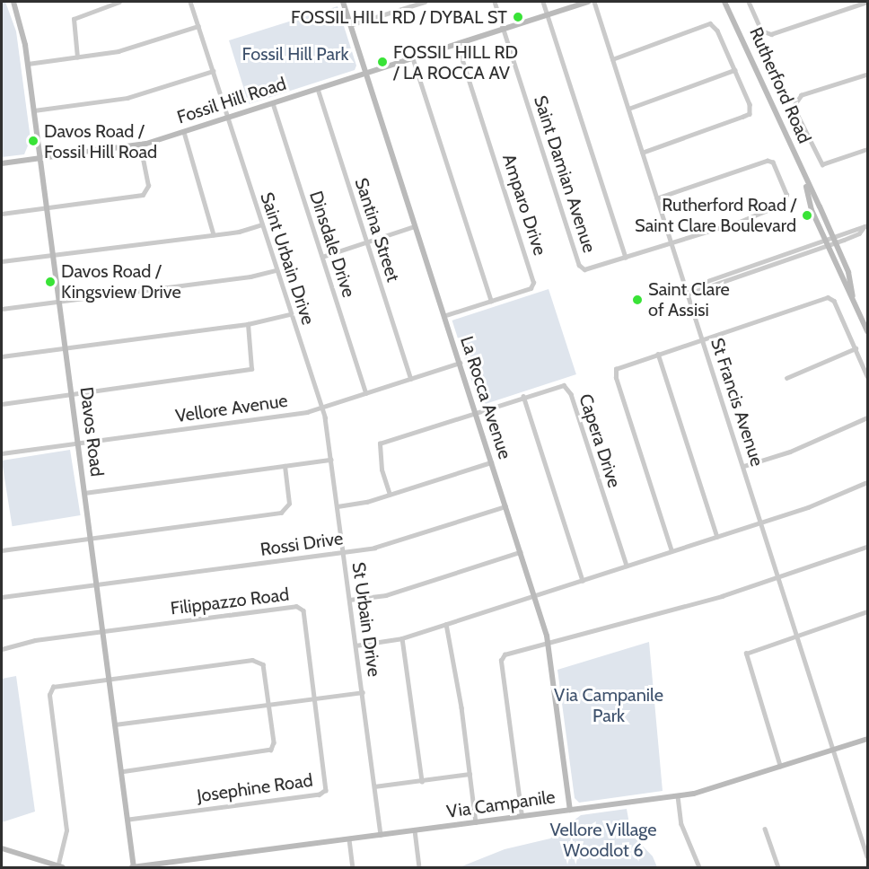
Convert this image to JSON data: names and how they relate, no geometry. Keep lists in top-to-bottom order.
{
  "streets": {
    "street": [
      "Rutherford Road",
      "Fossil Hill Road",
      "Saint Damian Avenue",
      "Amparo Drive",
      "Santina Street",
      "Dinsdale Drive",
      "Saint Urbain Drive",
      "La Rocca Avenue",
      "St Francis Avenue",
      "Vellore Avenue",
      "Davos Road",
      "Capera Drive",
      "Rossi Drive",
      "Filippazzo Road",
      "St Urbain Drive",
      "Josephine Road",
      "Via Campanile"
    ]
  },
  "crossings": [
    ["Fossil Hill Road", "Saint Damian Avenue"],
    ["Fossil Hill Road", "Amparo Drive"],
    ["Fossil Hill Road", "Santina Street"],
    ["Fossil Hill Road", "Dinsdale Drive"],
    ["Fossil Hill Road", "Saint Urbain Drive"],
    ["Fossil Hill Road", "La Rocca Avenue"],
    ["Fossil Hill Road", "Davos Road"],
    ["Saint Damian Avenue", "St Francis Avenue"],
    ["Amparo Drive", "La Rocca Avenue"],
    ["Santina Street", "Vellore Avenue"],
    ["Dinsdale Drive", "Vellore Avenue"],
    ["Saint Urbain Drive", "Vellore Avenue"],
    ["Saint Urbain Drive", "St Urbain Drive"],
    ["La Rocca Avenue", "Vellore Avenue"],
    ["La Rocca Avenue", "Capera Drive"],
    ["La Rocca Avenue", "Rossi Drive"],
    ["La Rocca Avenue", "Via Campanile"],
    ["St Francis Avenue", "Via Campanile"],
    ["Vellore Avenue", "Davos Road"],
    ["Vellore Avenue", "St Urbain Drive"],
    ["Davos Road", "Rossi Drive"],
    ["Davos Road", "Filippazzo Road"],
    ["Davos Road", "Josephine Road"],
    ["Davos Road", "Via Campanile"],
    ["Rossi Drive", "St Urbain Drive"],
    ["Filippazzo Road", "Josephine Road"],
    ["St Urbain Drive", "Via Campanile"]
  ],
  "parks": ["Fossil Hill Park", "Via Campanile Park", "Vellore Village Woodlot 6"],
  "places": [
    "FOSSIL HILL RD / DYBAL ST",
    "FOSSIL HILL RD / LA ROCCA AV",
    "Davos Road / Fossil Hill Road",
    "Rutherford Road / Saint Clare Boulevard",
    "Davos Road / Kingsview Drive",
    "Saint Clare of Assisi"
  ]
}
